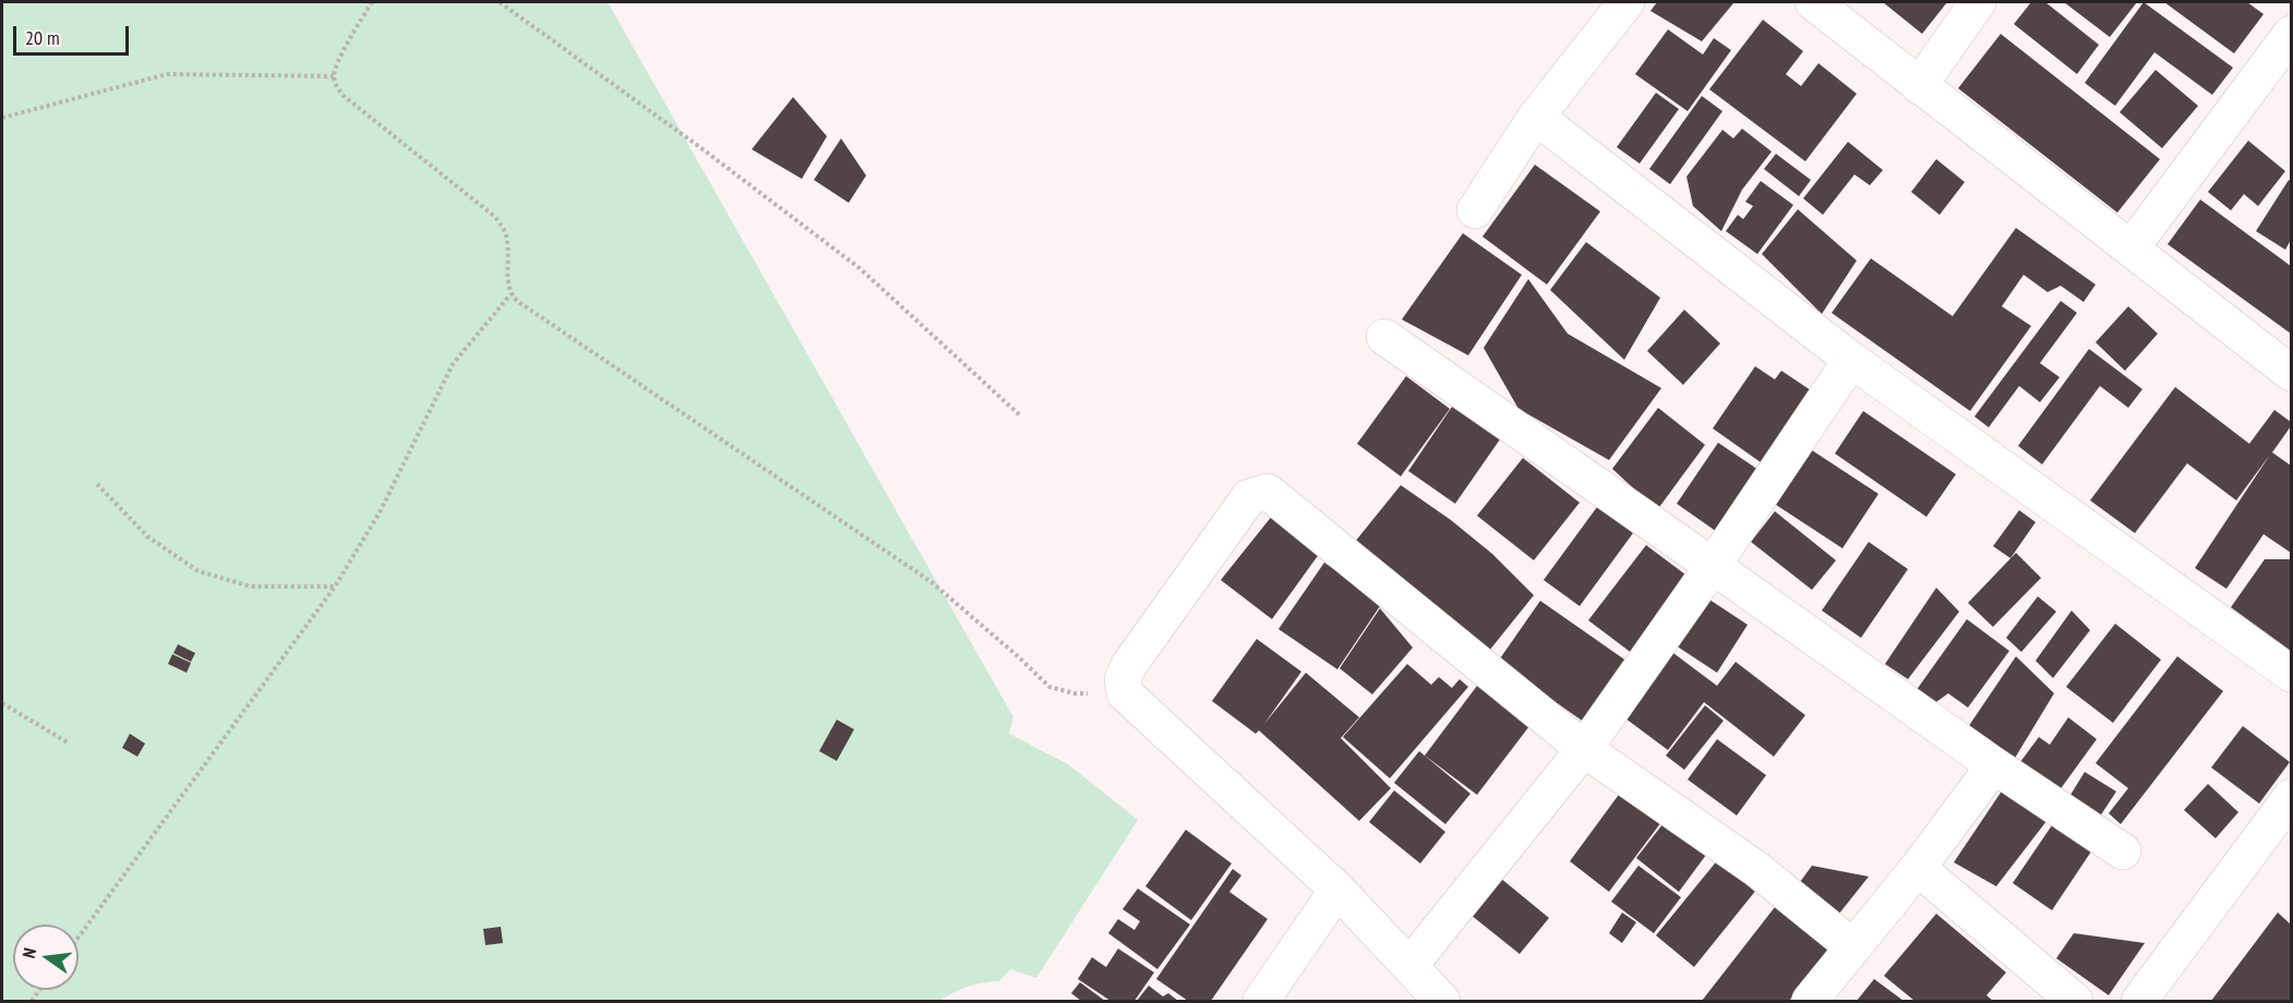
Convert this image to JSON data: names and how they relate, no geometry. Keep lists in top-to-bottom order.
{
  "scale_bar": "20 m",
  "north": "left"
}
